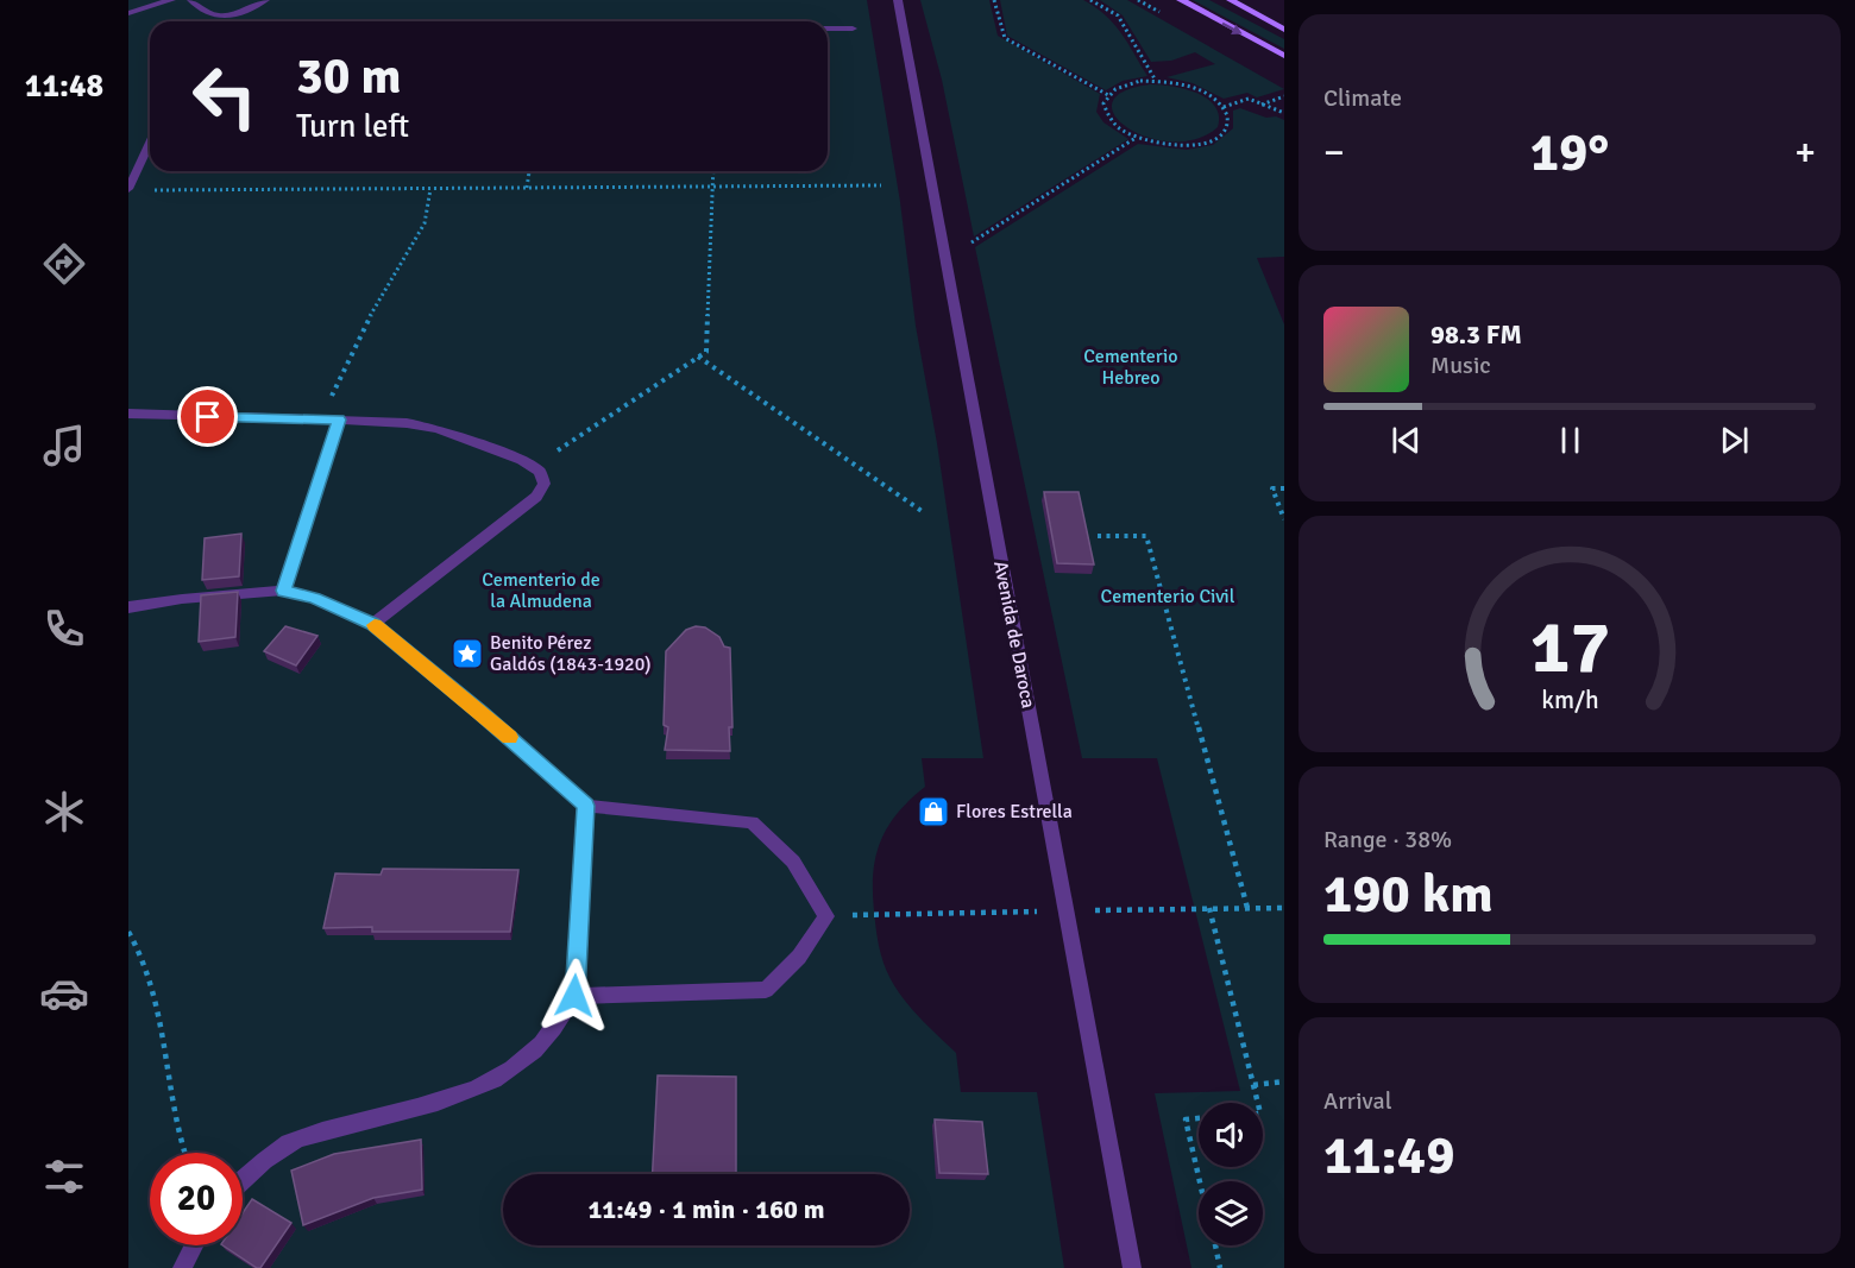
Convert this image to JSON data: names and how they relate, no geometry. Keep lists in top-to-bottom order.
{
  "streets": {
    "street": ["Avenida de Daroca"]
  },
  "parks": ["Cementerio Hebreo", "Cementerio de la Almudena", "Cementerio Civil"],
  "places": {
    "place": ["Benito Pérez Galdós (1843-1920)"],
    "shop": ["Flores Estrella"]
  },
  "page": {
    "tabs": "11:48",
    "tile": [
      "Climate",
      ["Range · 38%", "190 km"],
      ["Arrival", "11:49"]
    ],
    "turn": ["30 m", "Turn left"],
    "heat": ["−", "19°", "+"],
    "song": ["98.3 FM", "Music"],
    "limit": "20",
    "trip": "11:49 · 1 min · 160 m",
    "gauge": ["17", "km/h"]
  }
}
